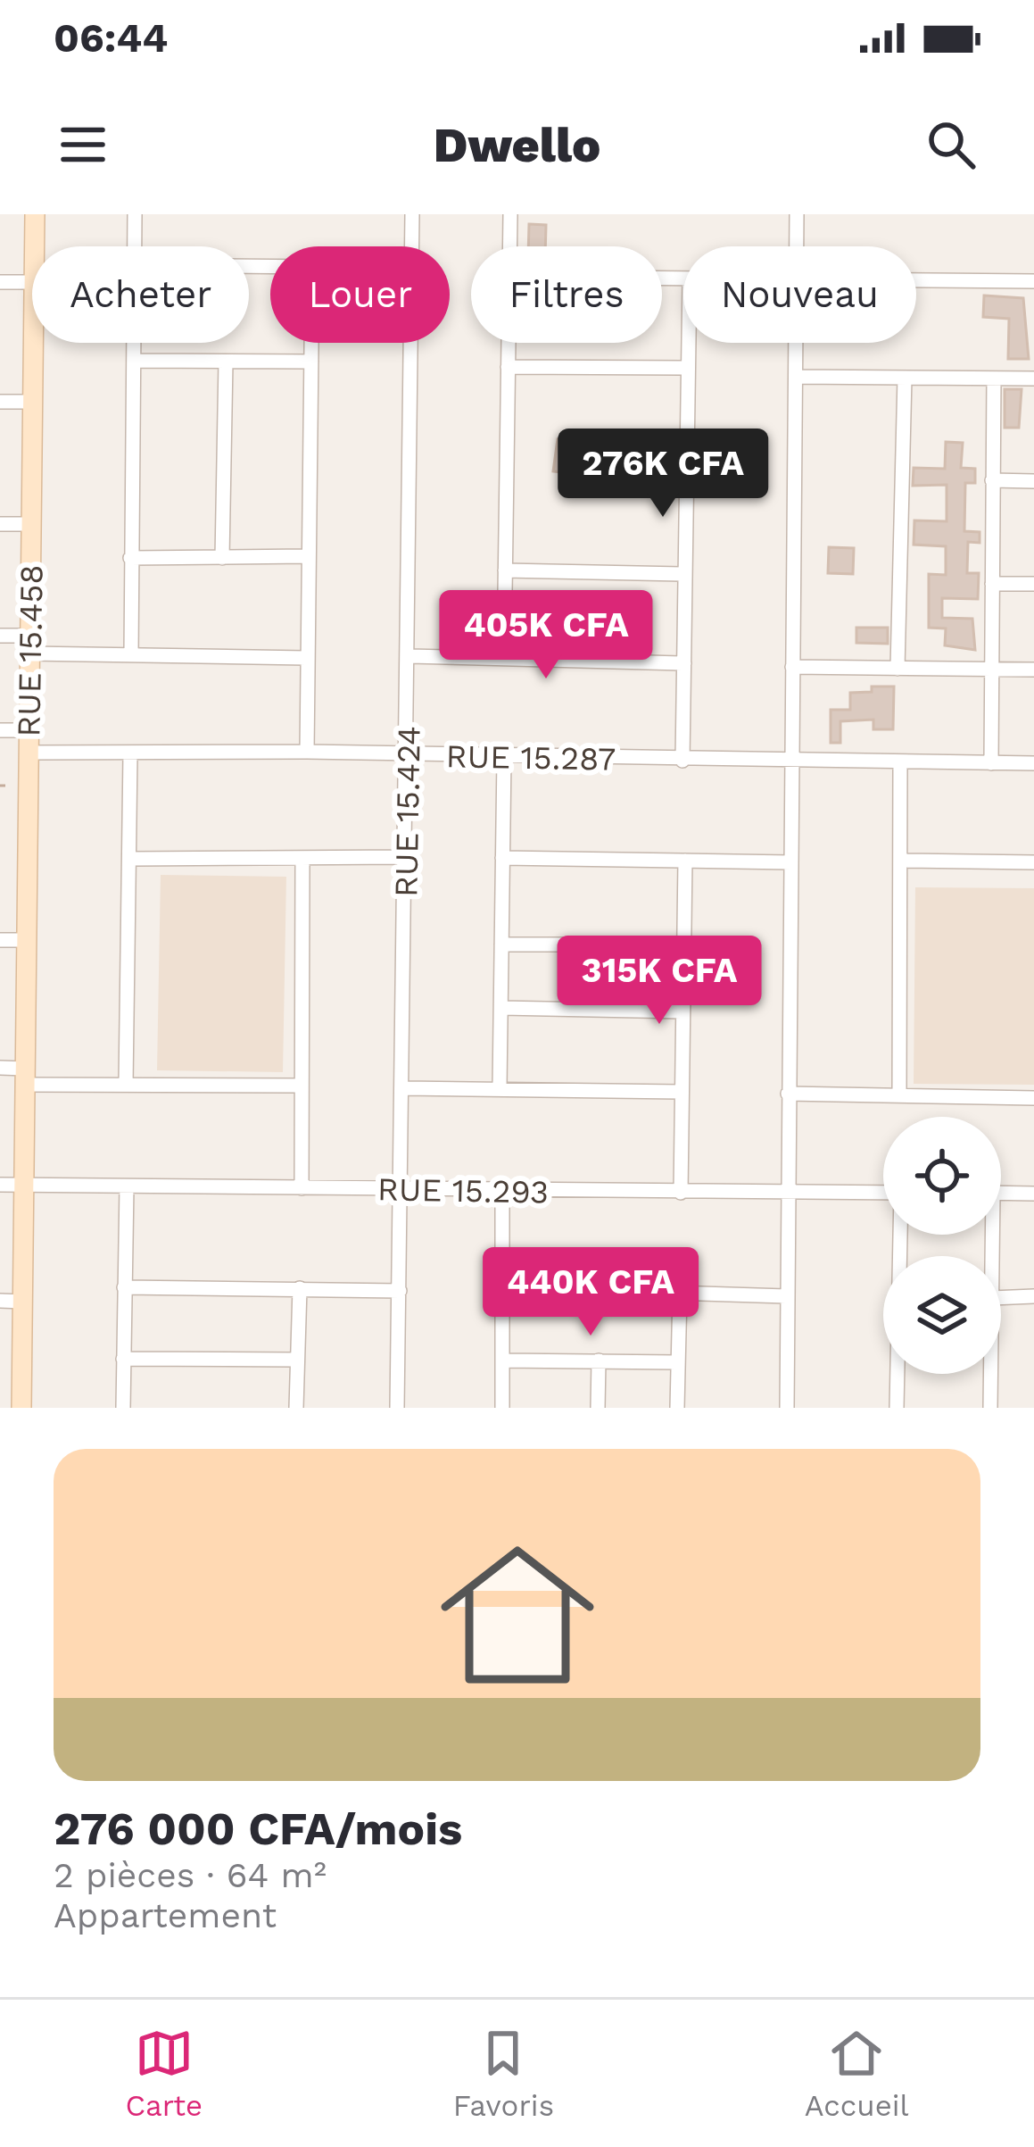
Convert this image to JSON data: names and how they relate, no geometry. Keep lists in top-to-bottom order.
{
  "streets": {
    "main road": ["RUE 15.458"],
    "street": ["RUE 15.287", "RUE 15.424", "RUE 15.293"]
  },
  "crossings": [
    ["RUE 15.458", "RUE 15.287"],
    ["RUE 15.458", "RUE 15.293"],
    ["RUE 15.287", "RUE 15.424"],
    ["RUE 15.424", "RUE 15.293"]
  ],
  "page": {
    "status": "06:44",
    "header": "Dwello",
    "chip": [
      "Acheter",
      "Louer",
      "Filtres",
      "Nouveau"
    ],
    "price": [
      "276K CFA",
      "405K CFA",
      "315K CFA",
      "440K CFA"
    ],
    "list": [
      {
        "name": "276 000 CFA/mois",
        "note": "2 pièces · 64 m² · Appartement"
      }
    ],
    "tabs": ["Carte", "Favoris", "Accueil"]
  }
}
